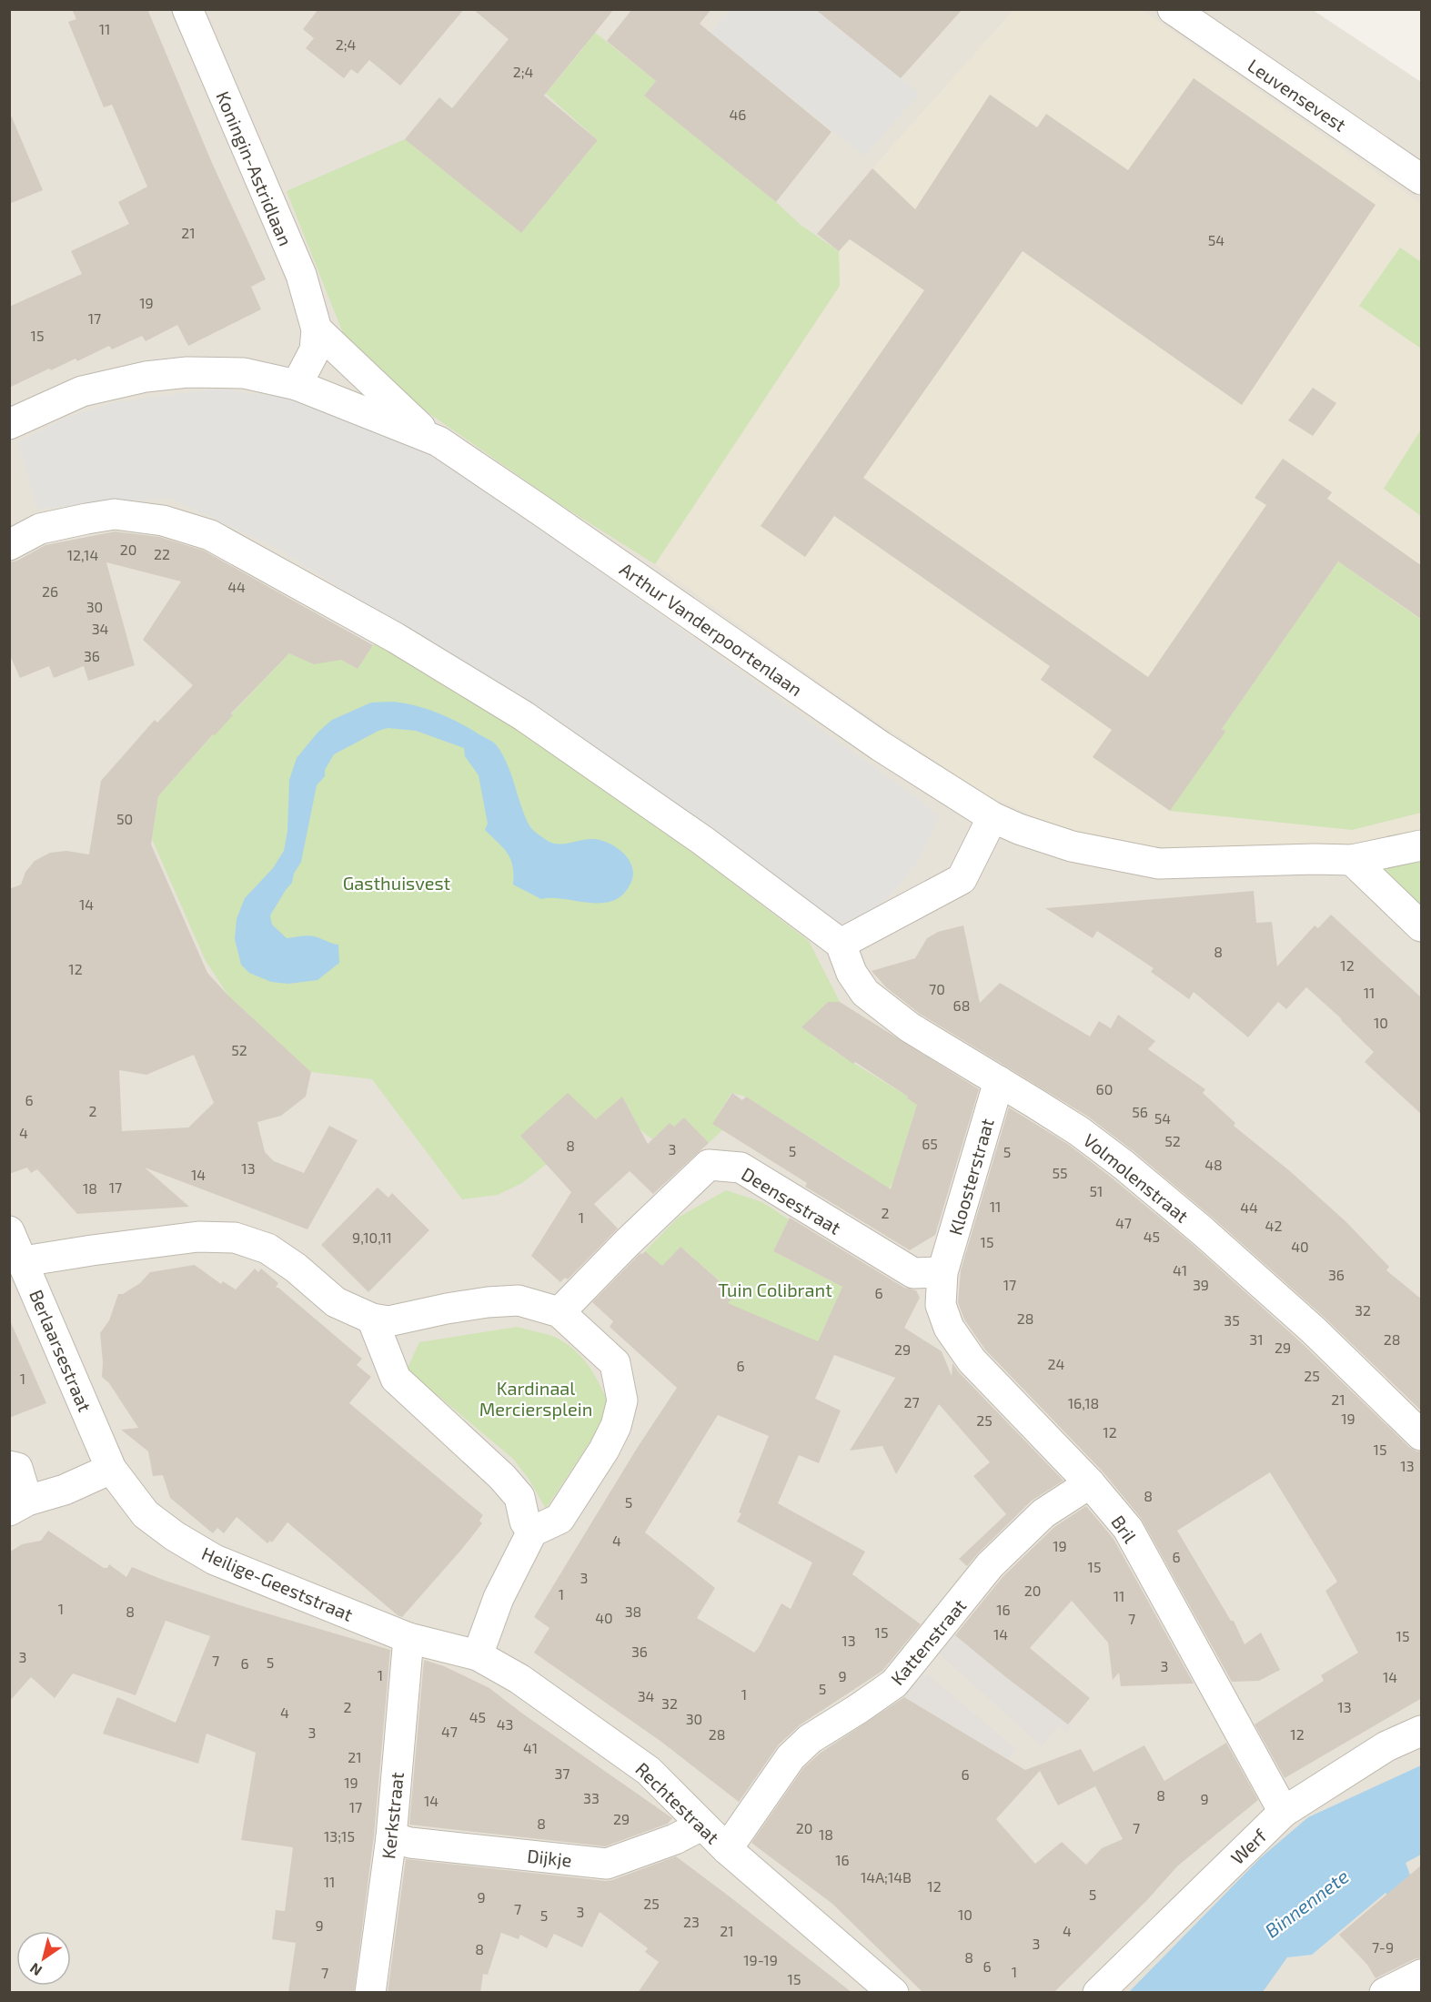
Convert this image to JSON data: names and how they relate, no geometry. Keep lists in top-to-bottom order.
{
  "streets": {
    "street": [
      "Leuvensevest",
      "Koningin-Astridlaan",
      "Arthur Vanderpoortenlaan",
      "Kloosterstraat",
      "Volmolenstraat",
      "Deensestraat",
      "Berlaarsestraat",
      "Bril",
      "Heilige-Geeststraat",
      "Kattenstraat",
      "Rechtestraat",
      "Kerkstraat",
      "Werf",
      "Dijkje"
    ]
  },
  "crossings": [
    ["Koningin-Astridlaan", "Arthur Vanderpoortenlaan"],
    ["Kloosterstraat", "Volmolenstraat"],
    ["Kloosterstraat", "Deensestraat"],
    ["Kloosterstraat", "Bril"],
    ["Deensestraat", "Bril"],
    ["Berlaarsestraat", "Heilige-Geeststraat"],
    ["Bril", "Kattenstraat"],
    ["Bril", "Werf"],
    ["Heilige-Geeststraat", "Rechtestraat"],
    ["Heilige-Geeststraat", "Kerkstraat"],
    ["Kattenstraat", "Rechtestraat"],
    ["Rechtestraat", "Kerkstraat"],
    ["Rechtestraat", "Dijkje"],
    ["Kerkstraat", "Dijkje"]
  ],
  "water": ["Binnennete"],
  "parks": ["Gasthuisvest", "Tuin Colibrant", "Kardinaal Merciersplein"],
  "house_numbers": [
    "11",
    "2;4",
    "2;4",
    "46",
    "21",
    "54",
    "19",
    "17",
    "15",
    "20",
    "22",
    "12,14",
    "44",
    "26",
    "30",
    "34",
    "36",
    "50",
    "14",
    "8",
    "12",
    "12",
    "70",
    "11",
    "68",
    "10",
    "52",
    "60",
    "6",
    "2",
    "56",
    "54",
    "4",
    "52",
    "65",
    "8",
    "3",
    "5",
    "5",
    "48",
    "13",
    "55",
    "14",
    "17",
    "18",
    "51",
    "11",
    "44",
    "2",
    "1",
    "47",
    "42",
    "45",
    "9,10,11",
    "15",
    "40",
    "41",
    "36",
    "17",
    "39",
    "6",
    "32",
    "28",
    "35",
    "31",
    "28",
    "29",
    "29",
    "24",
    "6",
    "25",
    "1",
    "21",
    "27",
    "16,18",
    "19",
    "25",
    "12",
    "15",
    "13",
    "8",
    "5",
    "4",
    "19",
    "6",
    "15",
    "3",
    "20",
    "1",
    "11",
    "1",
    "16",
    "8",
    "38",
    "40",
    "7",
    "15",
    "14",
    "15",
    "13",
    "36",
    "3",
    "7",
    "5",
    "6",
    "3",
    "1",
    "9",
    "14",
    "5",
    "1",
    "34",
    "32",
    "2",
    "13",
    "4",
    "45",
    "30",
    "43",
    "47",
    "3",
    "28",
    "12",
    "41",
    "21",
    "37",
    "6",
    "19",
    "8",
    "33",
    "9",
    "14",
    "17",
    "29",
    "8",
    "20",
    "7",
    "18",
    "13;15",
    "16",
    "14A;14B",
    "11",
    "12",
    "5",
    "9",
    "25",
    "7",
    "3",
    "10",
    "5",
    "23",
    "9",
    "21",
    "4",
    "3",
    "7-9",
    "8",
    "8",
    "19-19",
    "6",
    "1",
    "7",
    "15"
  ],
  "north": "bottom left"
}
